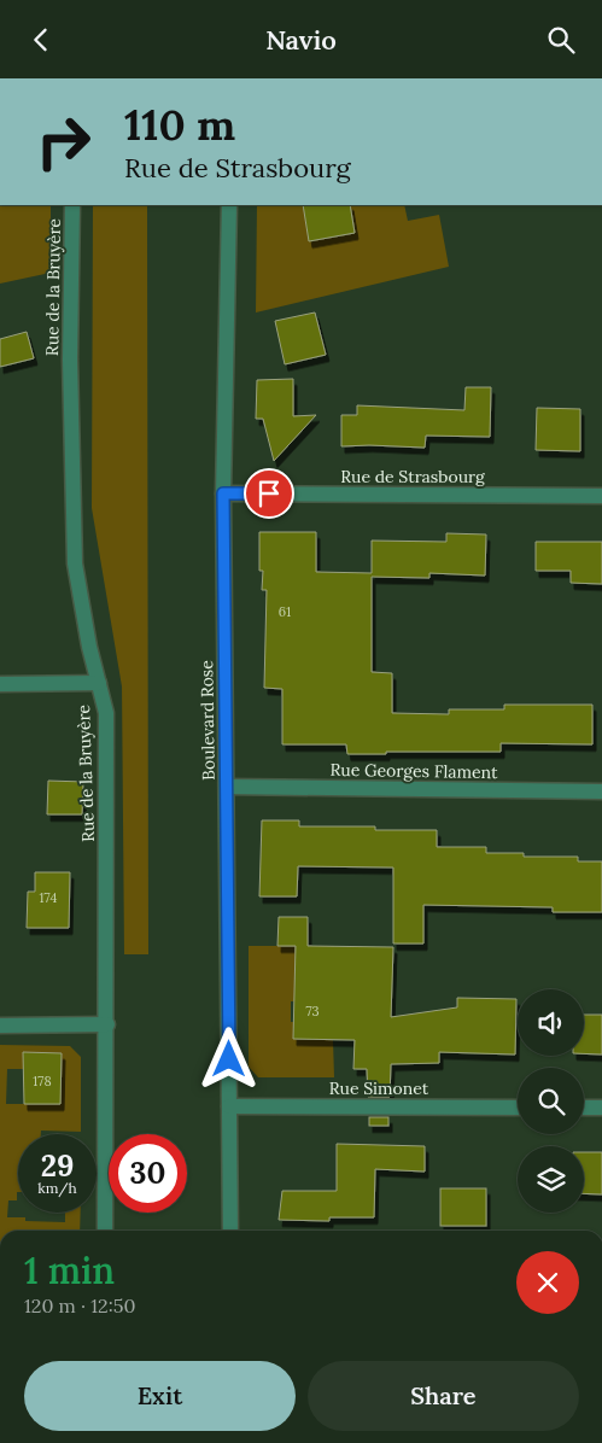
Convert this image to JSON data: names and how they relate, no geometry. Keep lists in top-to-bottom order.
{
  "streets": {
    "street": [
      "Rue de la Bruyère",
      "Rue de Strasbourg",
      "Boulevard Rose",
      "Rue Georges Flament",
      "Rue Simonet"
    ]
  },
  "crossings": [
    ["Rue de Strasbourg", "Boulevard Rose"],
    ["Boulevard Rose", "Rue Georges Flament"],
    ["Boulevard Rose", "Rue Simonet"]
  ],
  "house_numbers": [
    "61",
    "174",
    "73",
    "178"
  ],
  "page": {
    "header": "Navio",
    "turn": ["110 m", "Rue de Strasbourg"],
    "speed": "29 km/h",
    "limit": "30",
    "heading": ["1 min", "120 m · 12:50"],
    "buttons": ["Exit", "Share"]
  }
}
